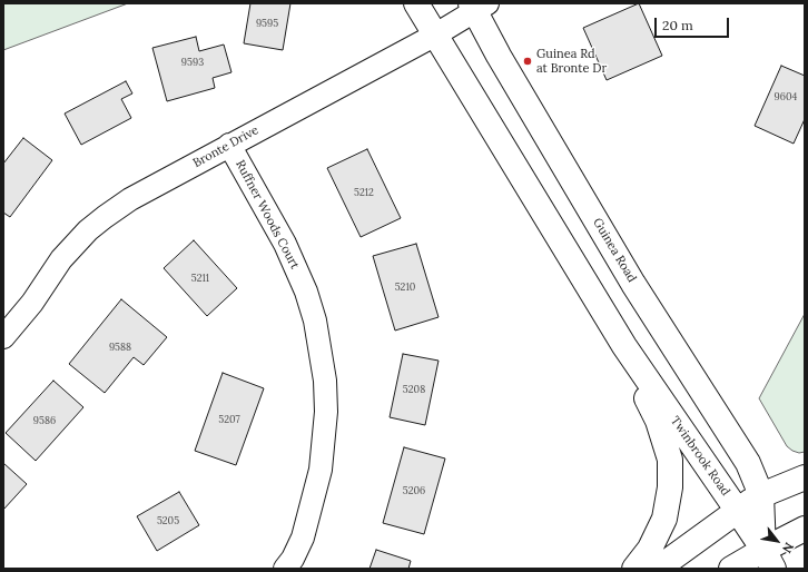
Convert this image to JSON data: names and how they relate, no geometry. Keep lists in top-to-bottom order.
{
  "streets": {
    "main road": ["Guinea Road", "Twinbrook Road"],
    "street": ["Bronte Drive", "Ruffner Woods Court"]
  },
  "crossings": [
    ["Bronte Drive", "Ruffner Woods Court"],
    ["Bronte Drive", "Guinea Road"],
    ["Guinea Road", "Twinbrook Road"]
  ],
  "places": ["Guinea Rd at Bronte Dr"],
  "house_numbers": [
    "9595",
    "9593",
    "9604",
    "5212",
    "5211",
    "5210",
    "9588",
    "5208",
    "5207",
    "9586",
    "5206",
    "5205"
  ],
  "scale_bar": "20 m",
  "north": "bottom right"
}
